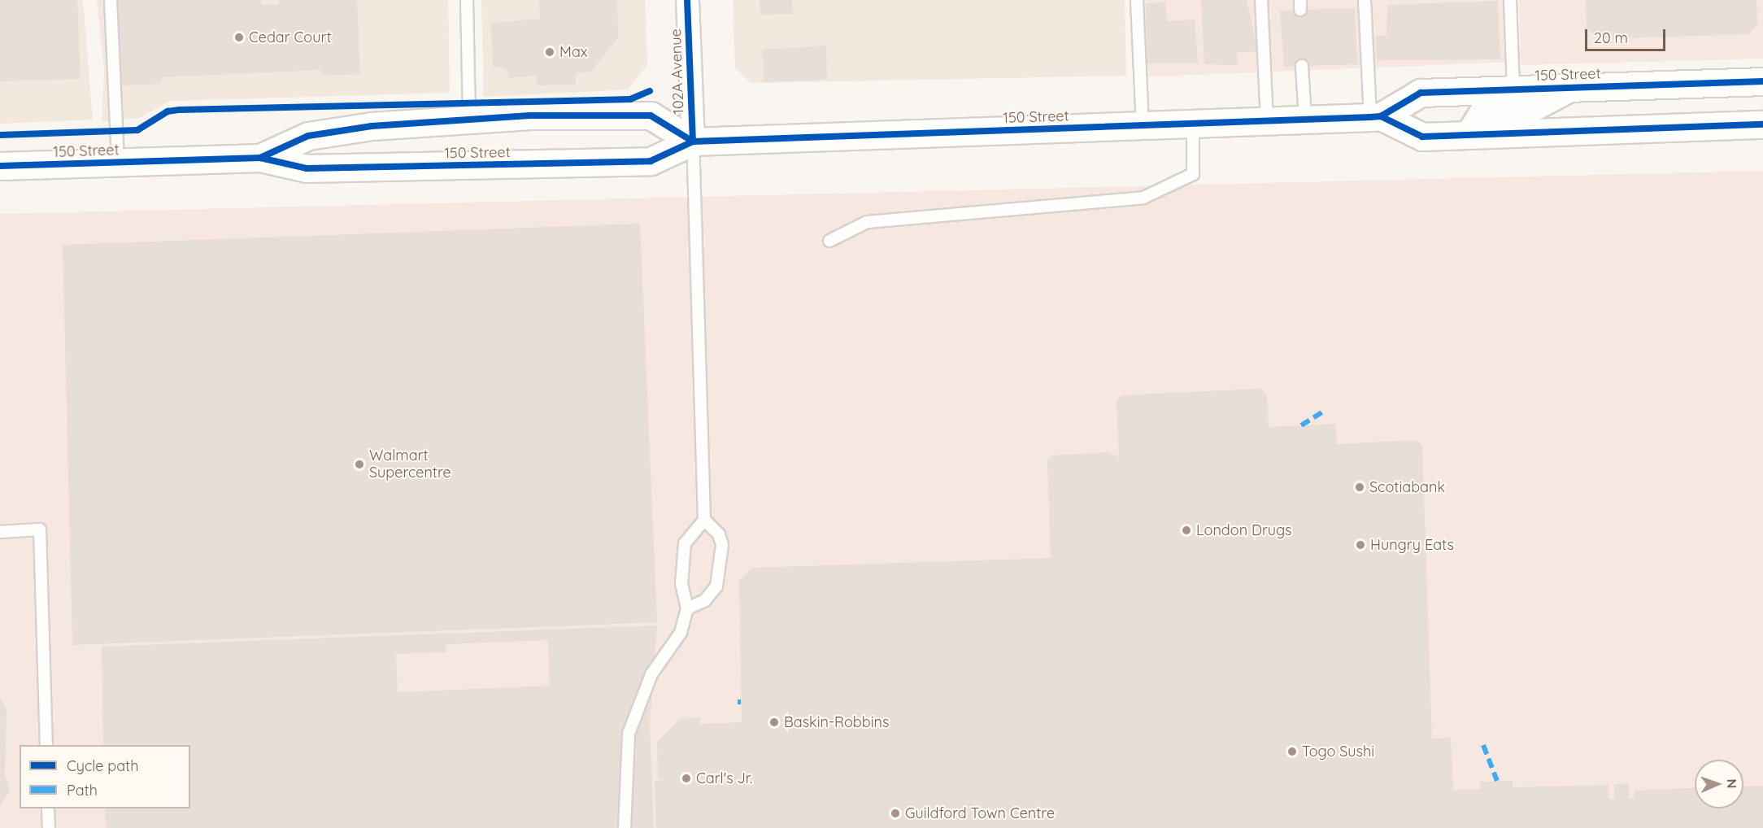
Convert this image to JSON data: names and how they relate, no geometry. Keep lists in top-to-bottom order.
{
  "streets": {
    "main road": ["150 Street"],
    "street": ["102A Avenue"]
  },
  "crossings": [
    ["102A Avenue", "150 Street"]
  ],
  "places": [
    "Cedar Court",
    "Max",
    "Walmart Supercentre",
    "Scotiabank",
    "London Drugs",
    "Hungry Eats",
    "Baskin-Robbins",
    "Togo Sushi",
    "Carl's Jr.",
    "Guildford Town Centre"
  ],
  "legend": ["Cycle path", "Path"],
  "scale_bar": "20 m",
  "north": "right"
}
